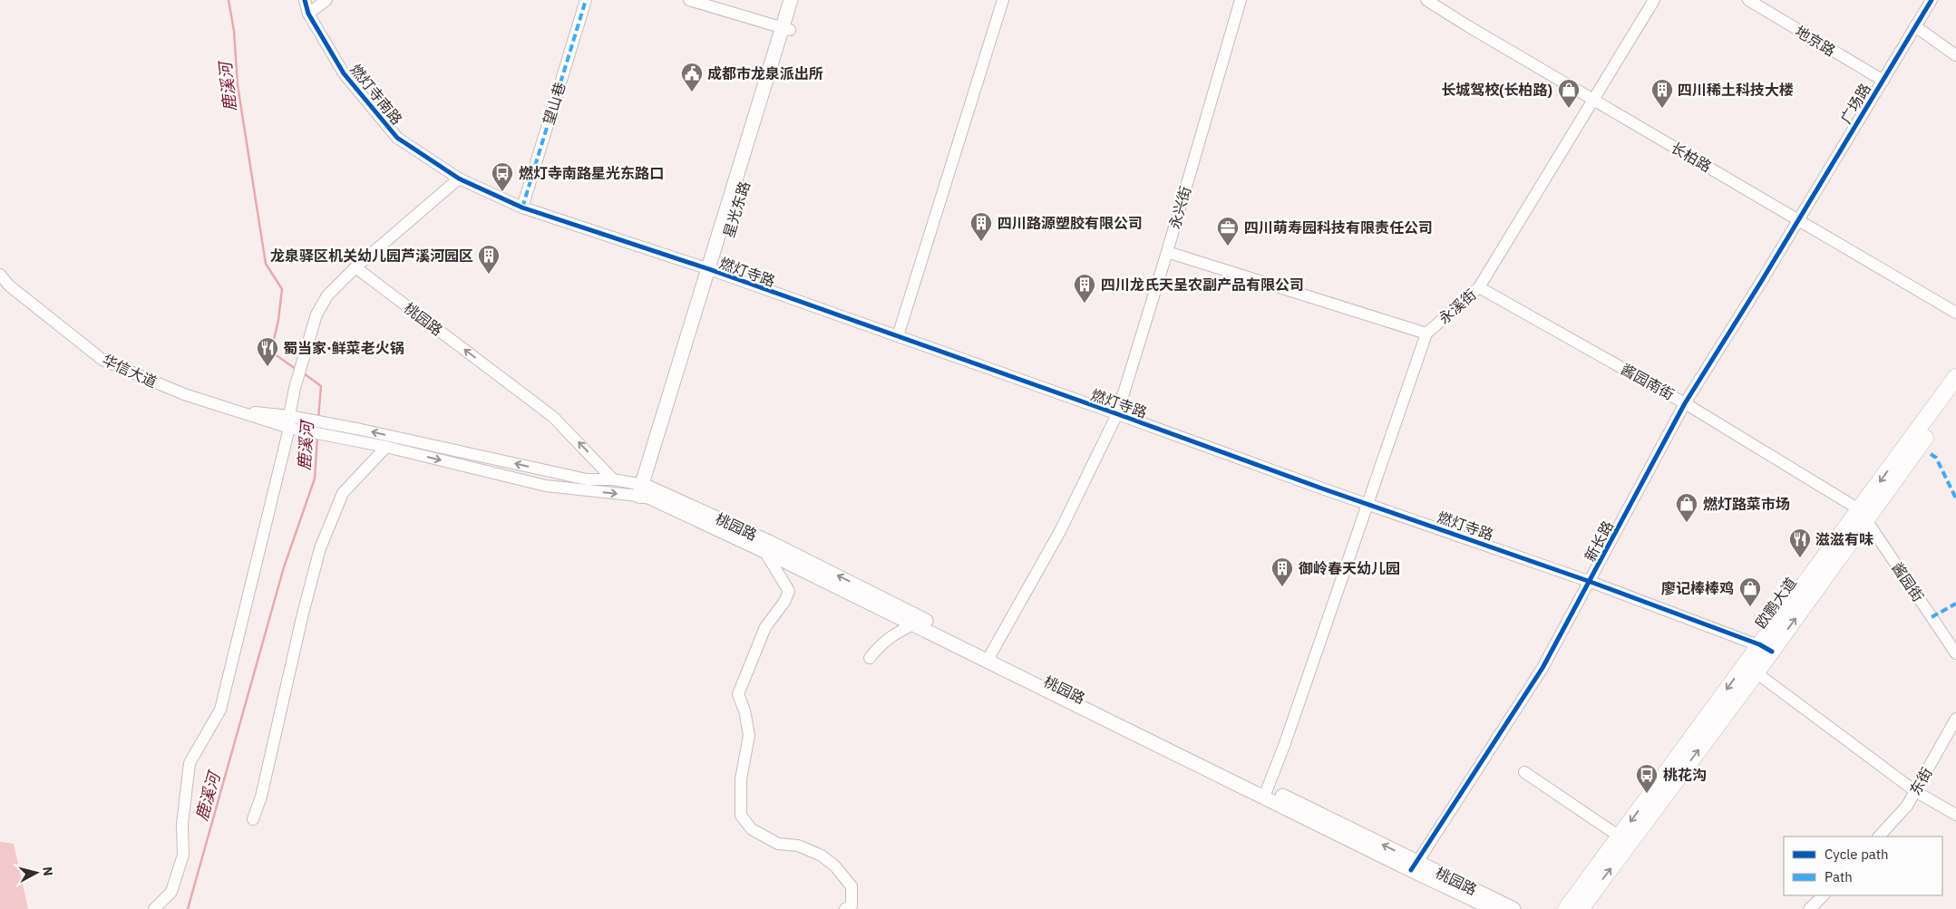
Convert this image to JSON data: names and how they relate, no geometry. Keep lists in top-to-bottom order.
{
  "streets": {
    "highway": ["欧鹏大道"],
    "main road": ["星光东路", "桃园路"],
    "street": [
      "地京路",
      "燃灯寺南路",
      "望山巷",
      "广场路",
      "长柏路",
      "永兴街",
      "燃灯寺路",
      "永溪街",
      "华信大道",
      "酱园南街",
      "新长路",
      "酱园街",
      "东街"
    ]
  },
  "crossings": [
    ["地京路", "广场路"],
    ["燃灯寺南路", "燃灯寺路"],
    ["望山巷", "燃灯寺路"],
    ["广场路", "长柏路"],
    ["广场路", "新长路"],
    ["长柏路", "永溪街"],
    ["长柏路", "新长路"],
    ["永兴街", "燃灯寺路"],
    ["永兴街", "桃园路"],
    ["星光东路", "燃灯寺路"],
    ["星光东路", "桃园路"],
    ["燃灯寺路", "永溪街"],
    ["燃灯寺路", "新长路"],
    ["燃灯寺路", "欧鹏大道"],
    ["永溪街", "桃园路"],
    ["永溪街", "酱园南街"],
    ["桃园路", "新长路"],
    ["酱园南街", "新长路"],
    ["酱园南街", "酱园街"],
    ["酱园南街", "欧鹏大道"],
    ["酱园街", "欧鹏大道"]
  ],
  "water": ["鹿溪河"],
  "places": {
    "public building": ["成都市龙泉派出所"],
    "shop": ["长城驾校(长柏路)", "燃灯路菜市场", "廖记棒棒鸡"],
    "building": [
      "四川稀土科技大楼",
      "四川路源塑胶有限公司",
      "龙泉驿区机关幼儿园芦溪河园区",
      "四川龙氏天呈农副产品有限公司",
      "御岭春天幼儿园"
    ],
    "bus stop": ["燃灯寺南路星光东路口", "桃花沟"],
    "office": ["四川萌寿园科技有限责任公司"],
    "restaurant": ["蜀当家·鲜菜老火锅", "滋滋有味"]
  },
  "legend": ["Cycle path", "Path"],
  "north": "right"
}
